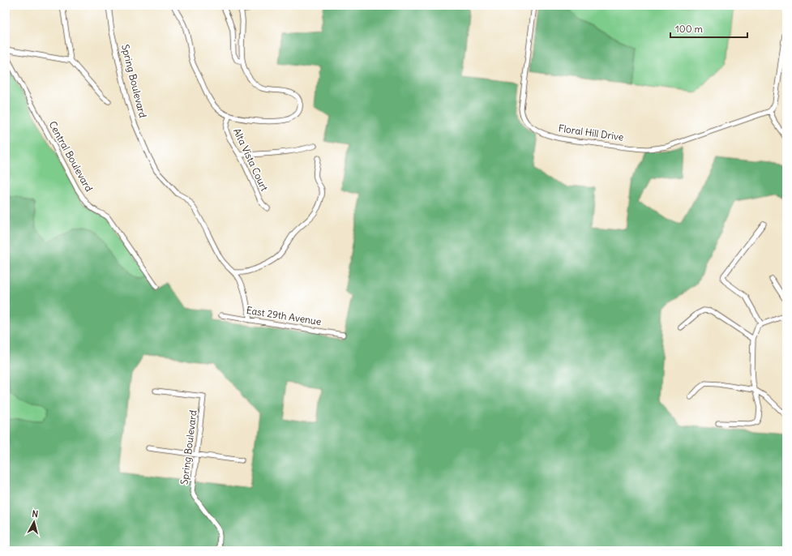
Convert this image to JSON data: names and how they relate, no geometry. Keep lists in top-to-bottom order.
{
  "streets": {
    "street": [
      "Spring Boulevard",
      "Floral Hill Drive",
      "Central Boulevard",
      "Alta Vista Court",
      "East 29th Avenue"
    ]
  },
  "crossings": [
    ["Spring Boulevard", "East 29th Avenue"]
  ],
  "scale_bar": "100 m",
  "north": "top"
}
